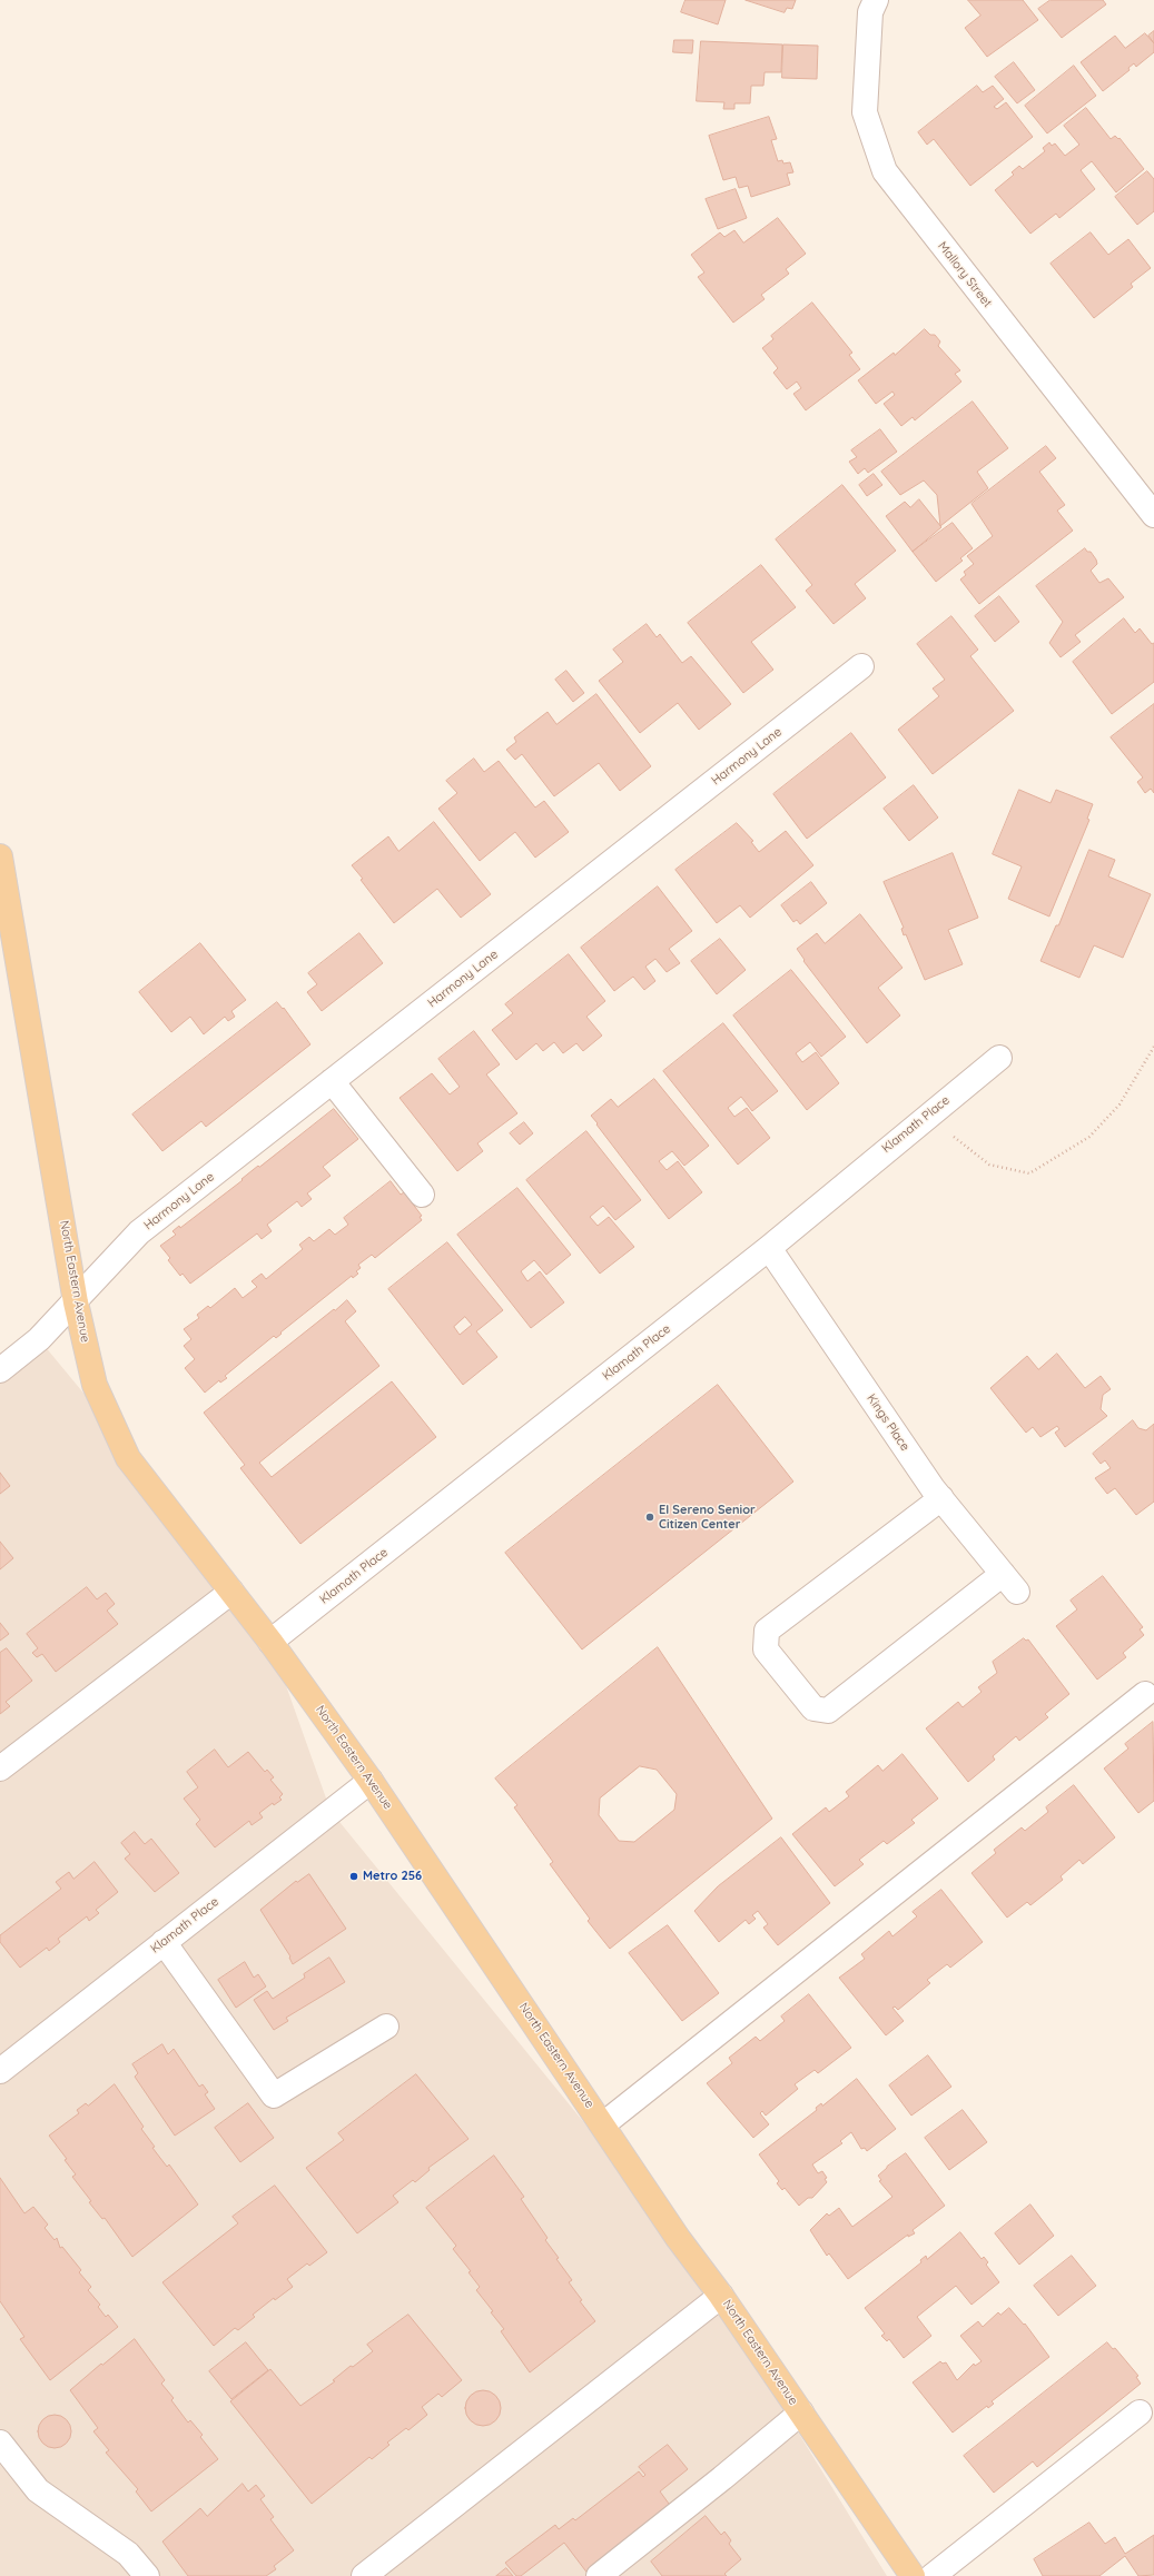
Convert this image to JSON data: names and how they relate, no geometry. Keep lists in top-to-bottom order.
{
  "streets": {
    "main road": ["North Eastern Avenue"],
    "street": [
      "Mallory Street",
      "Harmony Lane",
      "Klamath Place",
      "Kings Place"
    ]
  },
  "crossings": [
    ["Harmony Lane", "North Eastern Avenue"],
    ["Klamath Place", "North Eastern Avenue"],
    ["Klamath Place", "Kings Place"]
  ],
  "places": ["El Sereno Senior Citizen Center", "Metro 256"]
}
